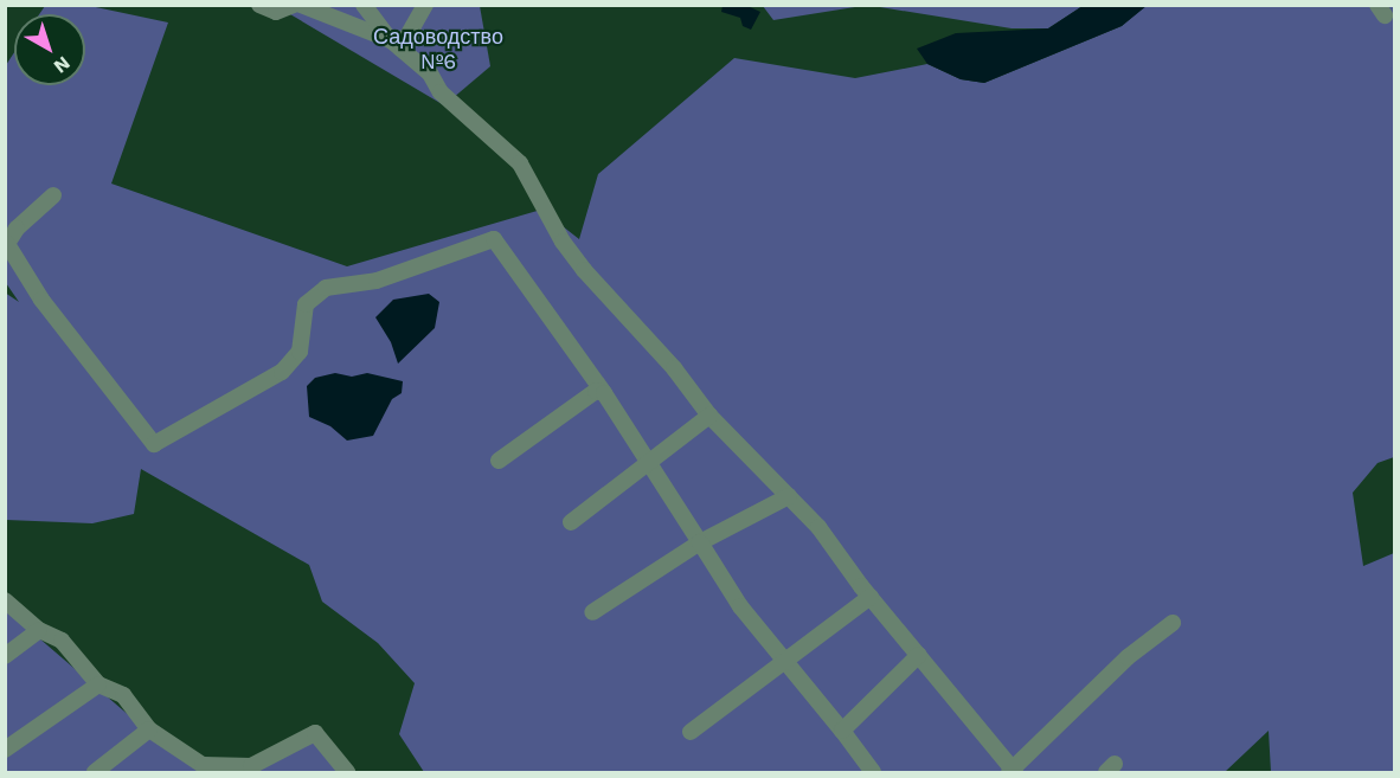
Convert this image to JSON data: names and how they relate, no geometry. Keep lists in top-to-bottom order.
{
  "parks": ["Садоводство №6"],
  "north": "bottom right"
}
